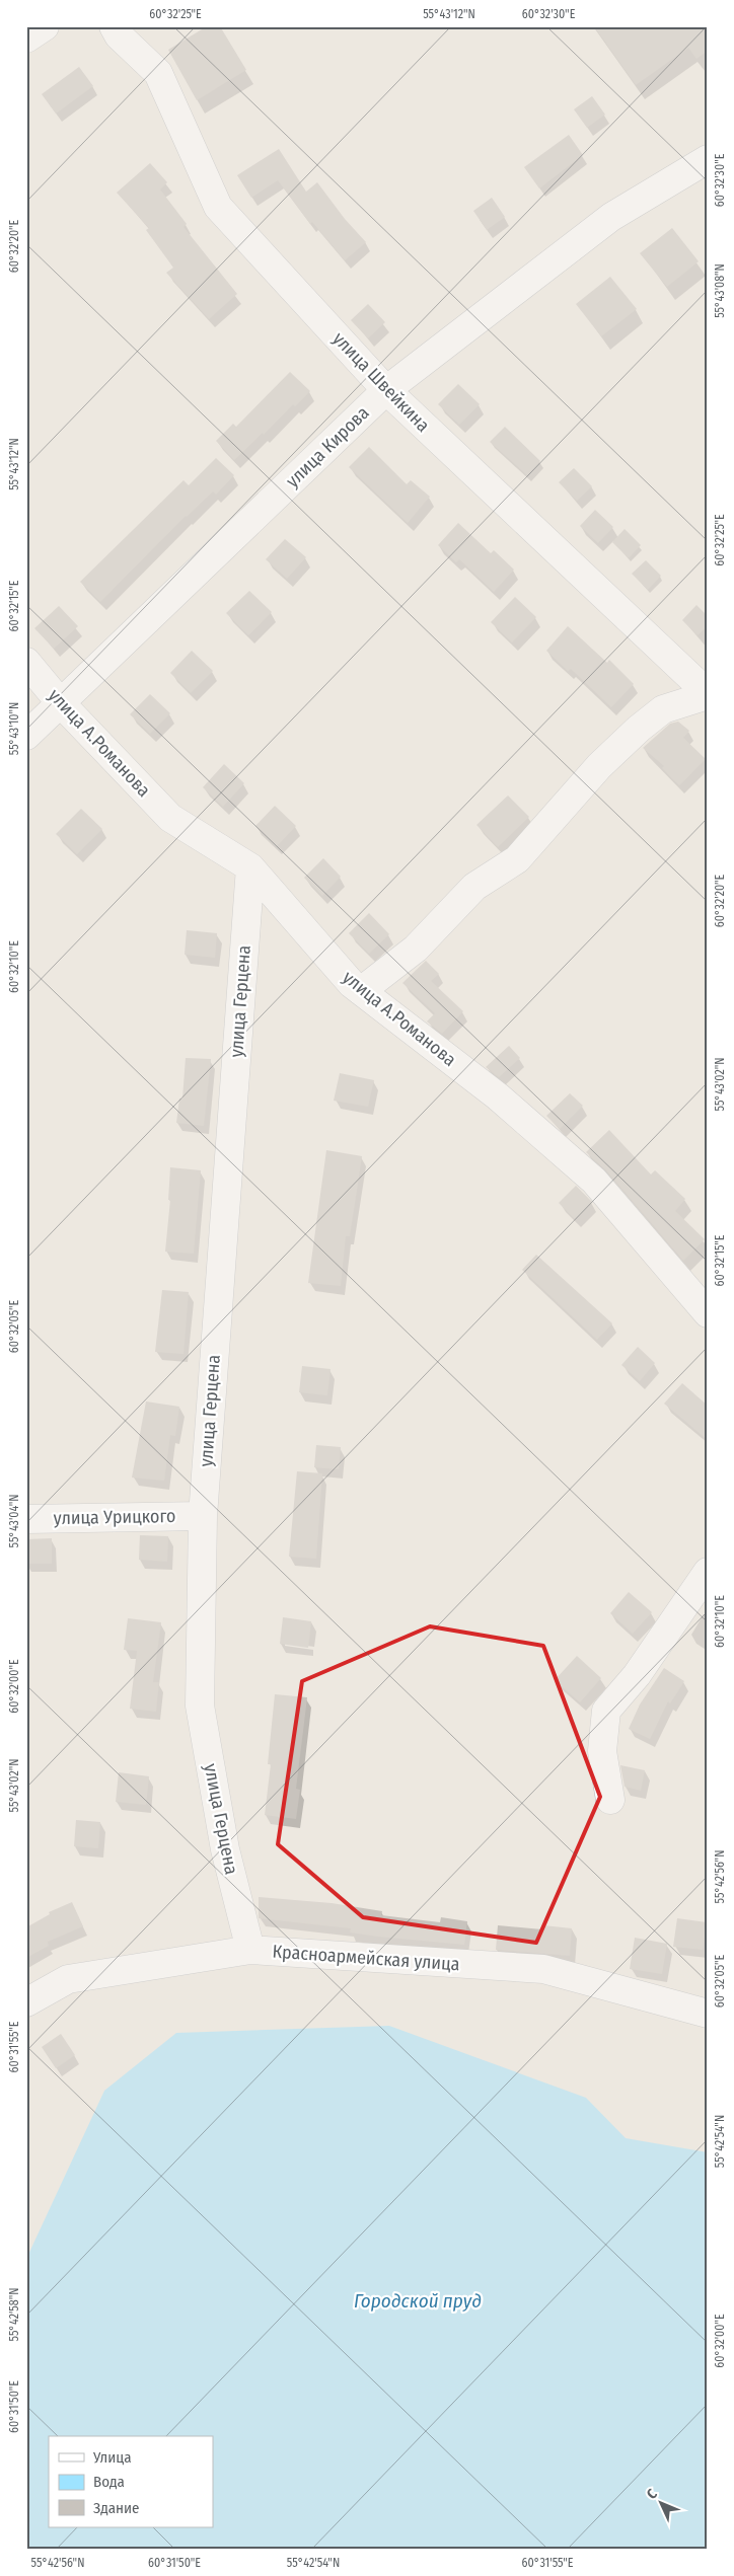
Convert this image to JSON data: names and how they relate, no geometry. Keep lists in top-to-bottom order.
{
  "streets": {
    "street": [
      "улица Швейкина",
      "улица Кирова",
      "улица А.Романова",
      "улица Герцена",
      "улица Урицкого",
      "Красноармейская улица"
    ]
  },
  "crossings": [
    ["улица Швейкина", "улица Кирова"],
    ["улица Кирова", "улица А.Романова"],
    ["улица А.Романова", "улица Герцена"],
    ["улица Герцена", "улица Урицкого"],
    ["улица Герцена", "Красноармейская улица"]
  ],
  "water": ["Городской пруд"],
  "legend": ["Улица", "Вода", "Здание"],
  "north": "top left",
  "coordinates": [
    "60°32'25\"E",
    "55°43'12\"N",
    "60°32'30\"E",
    "60°32'20\"E",
    "55°43'08\"N",
    "60°32'15\"E",
    "55°43'10\"N",
    "60°32'10\"E",
    "55°43'02\"N",
    "60°32'05\"E",
    "55°43'04\"N",
    "60°32'00\"E",
    "55°42'56\"N",
    "60°31'55\"E",
    "55°42'54\"N",
    "55°42'58\"N",
    "60°31'50\"E"
  ]
}
